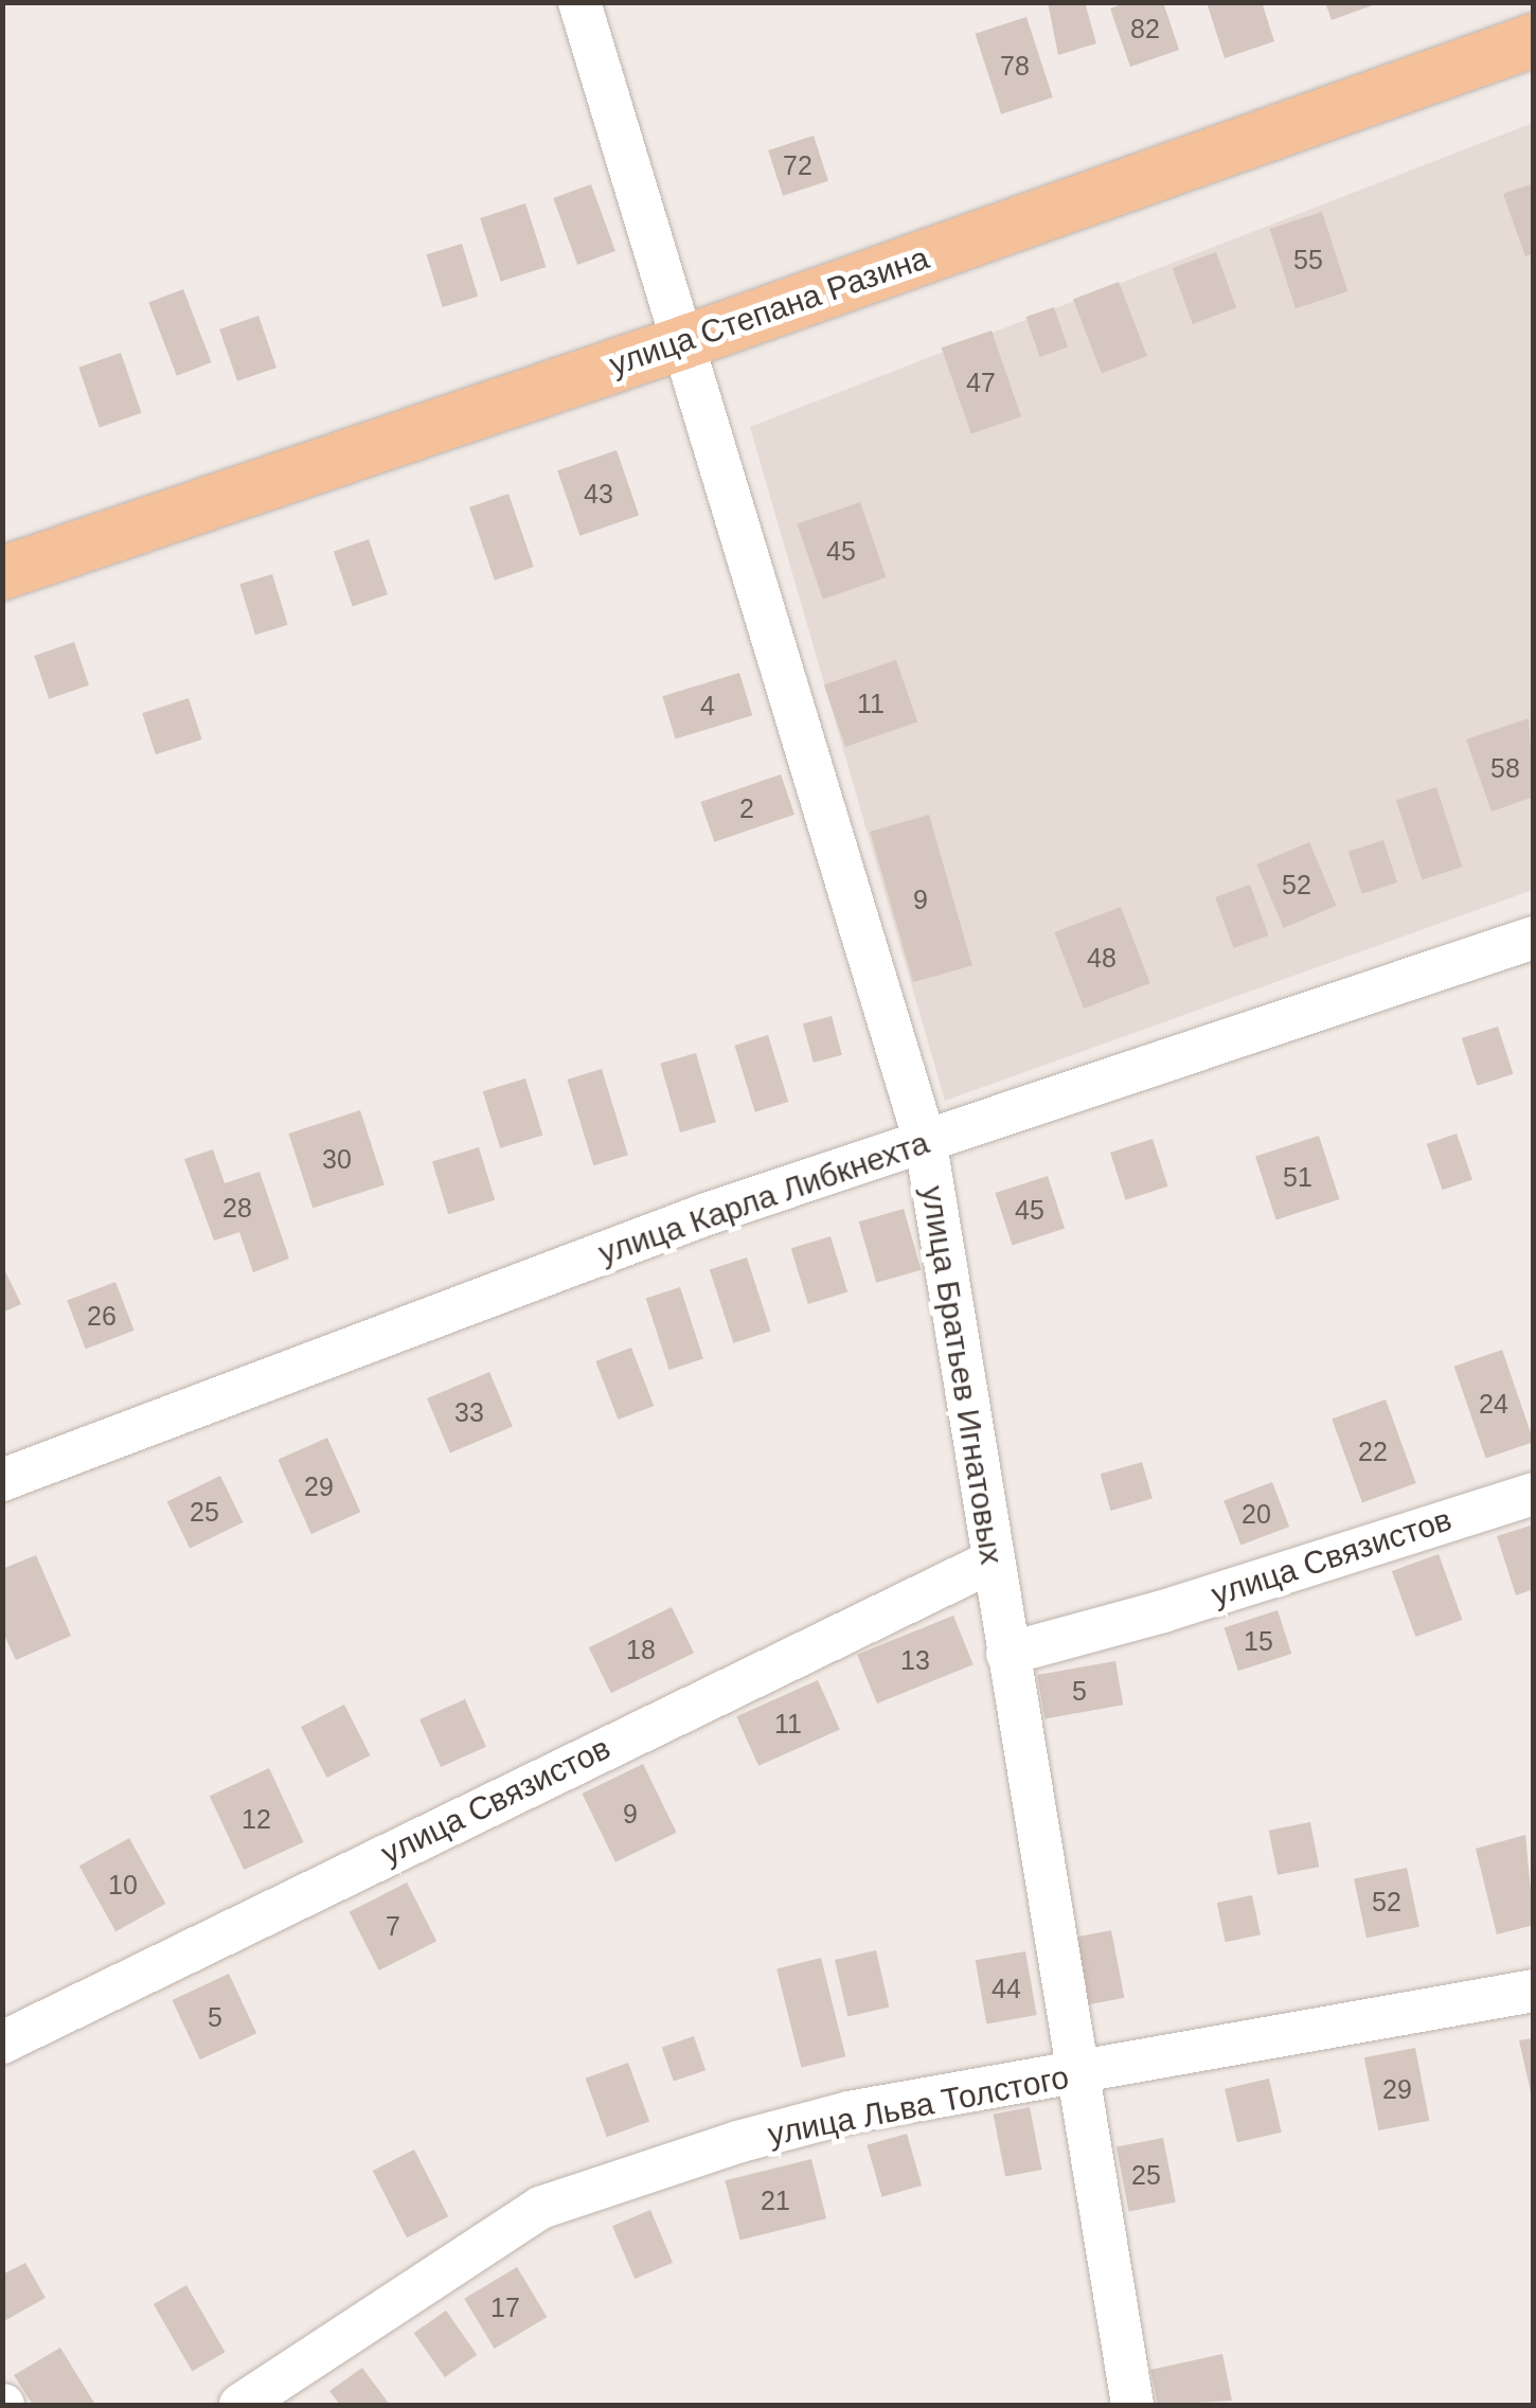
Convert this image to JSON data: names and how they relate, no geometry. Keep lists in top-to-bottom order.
{
  "streets": {
    "main road": ["улица Степана Разина"],
    "street": [
      "улица Карла Либкнехта",
      "улица Братьев Игнатовых",
      "улица Связистов",
      "улица Льва Толстого"
    ]
  },
  "crossings": [
    ["улица Степана Разина", "улица Братьев Игнатовых"],
    ["улица Карла Либкнехта", "улица Братьев Игнатовых"],
    ["улица Братьев Игнатовых", "улица Связистов"],
    ["улица Братьев Игнатовых", "улица Льва Толстого"]
  ],
  "house_numbers": [
    "82",
    "78",
    "72",
    "55",
    "47",
    "43",
    "45",
    "11",
    "4",
    "58",
    "2",
    "52",
    "9",
    "48",
    "30",
    "51",
    "28",
    "45",
    "26",
    "24",
    "33",
    "22",
    "29",
    "25",
    "20",
    "15",
    "18",
    "13",
    "5",
    "11",
    "9",
    "12",
    "10",
    "52",
    "7",
    "44",
    "5",
    "29",
    "25",
    "21",
    "17"
  ]
}
